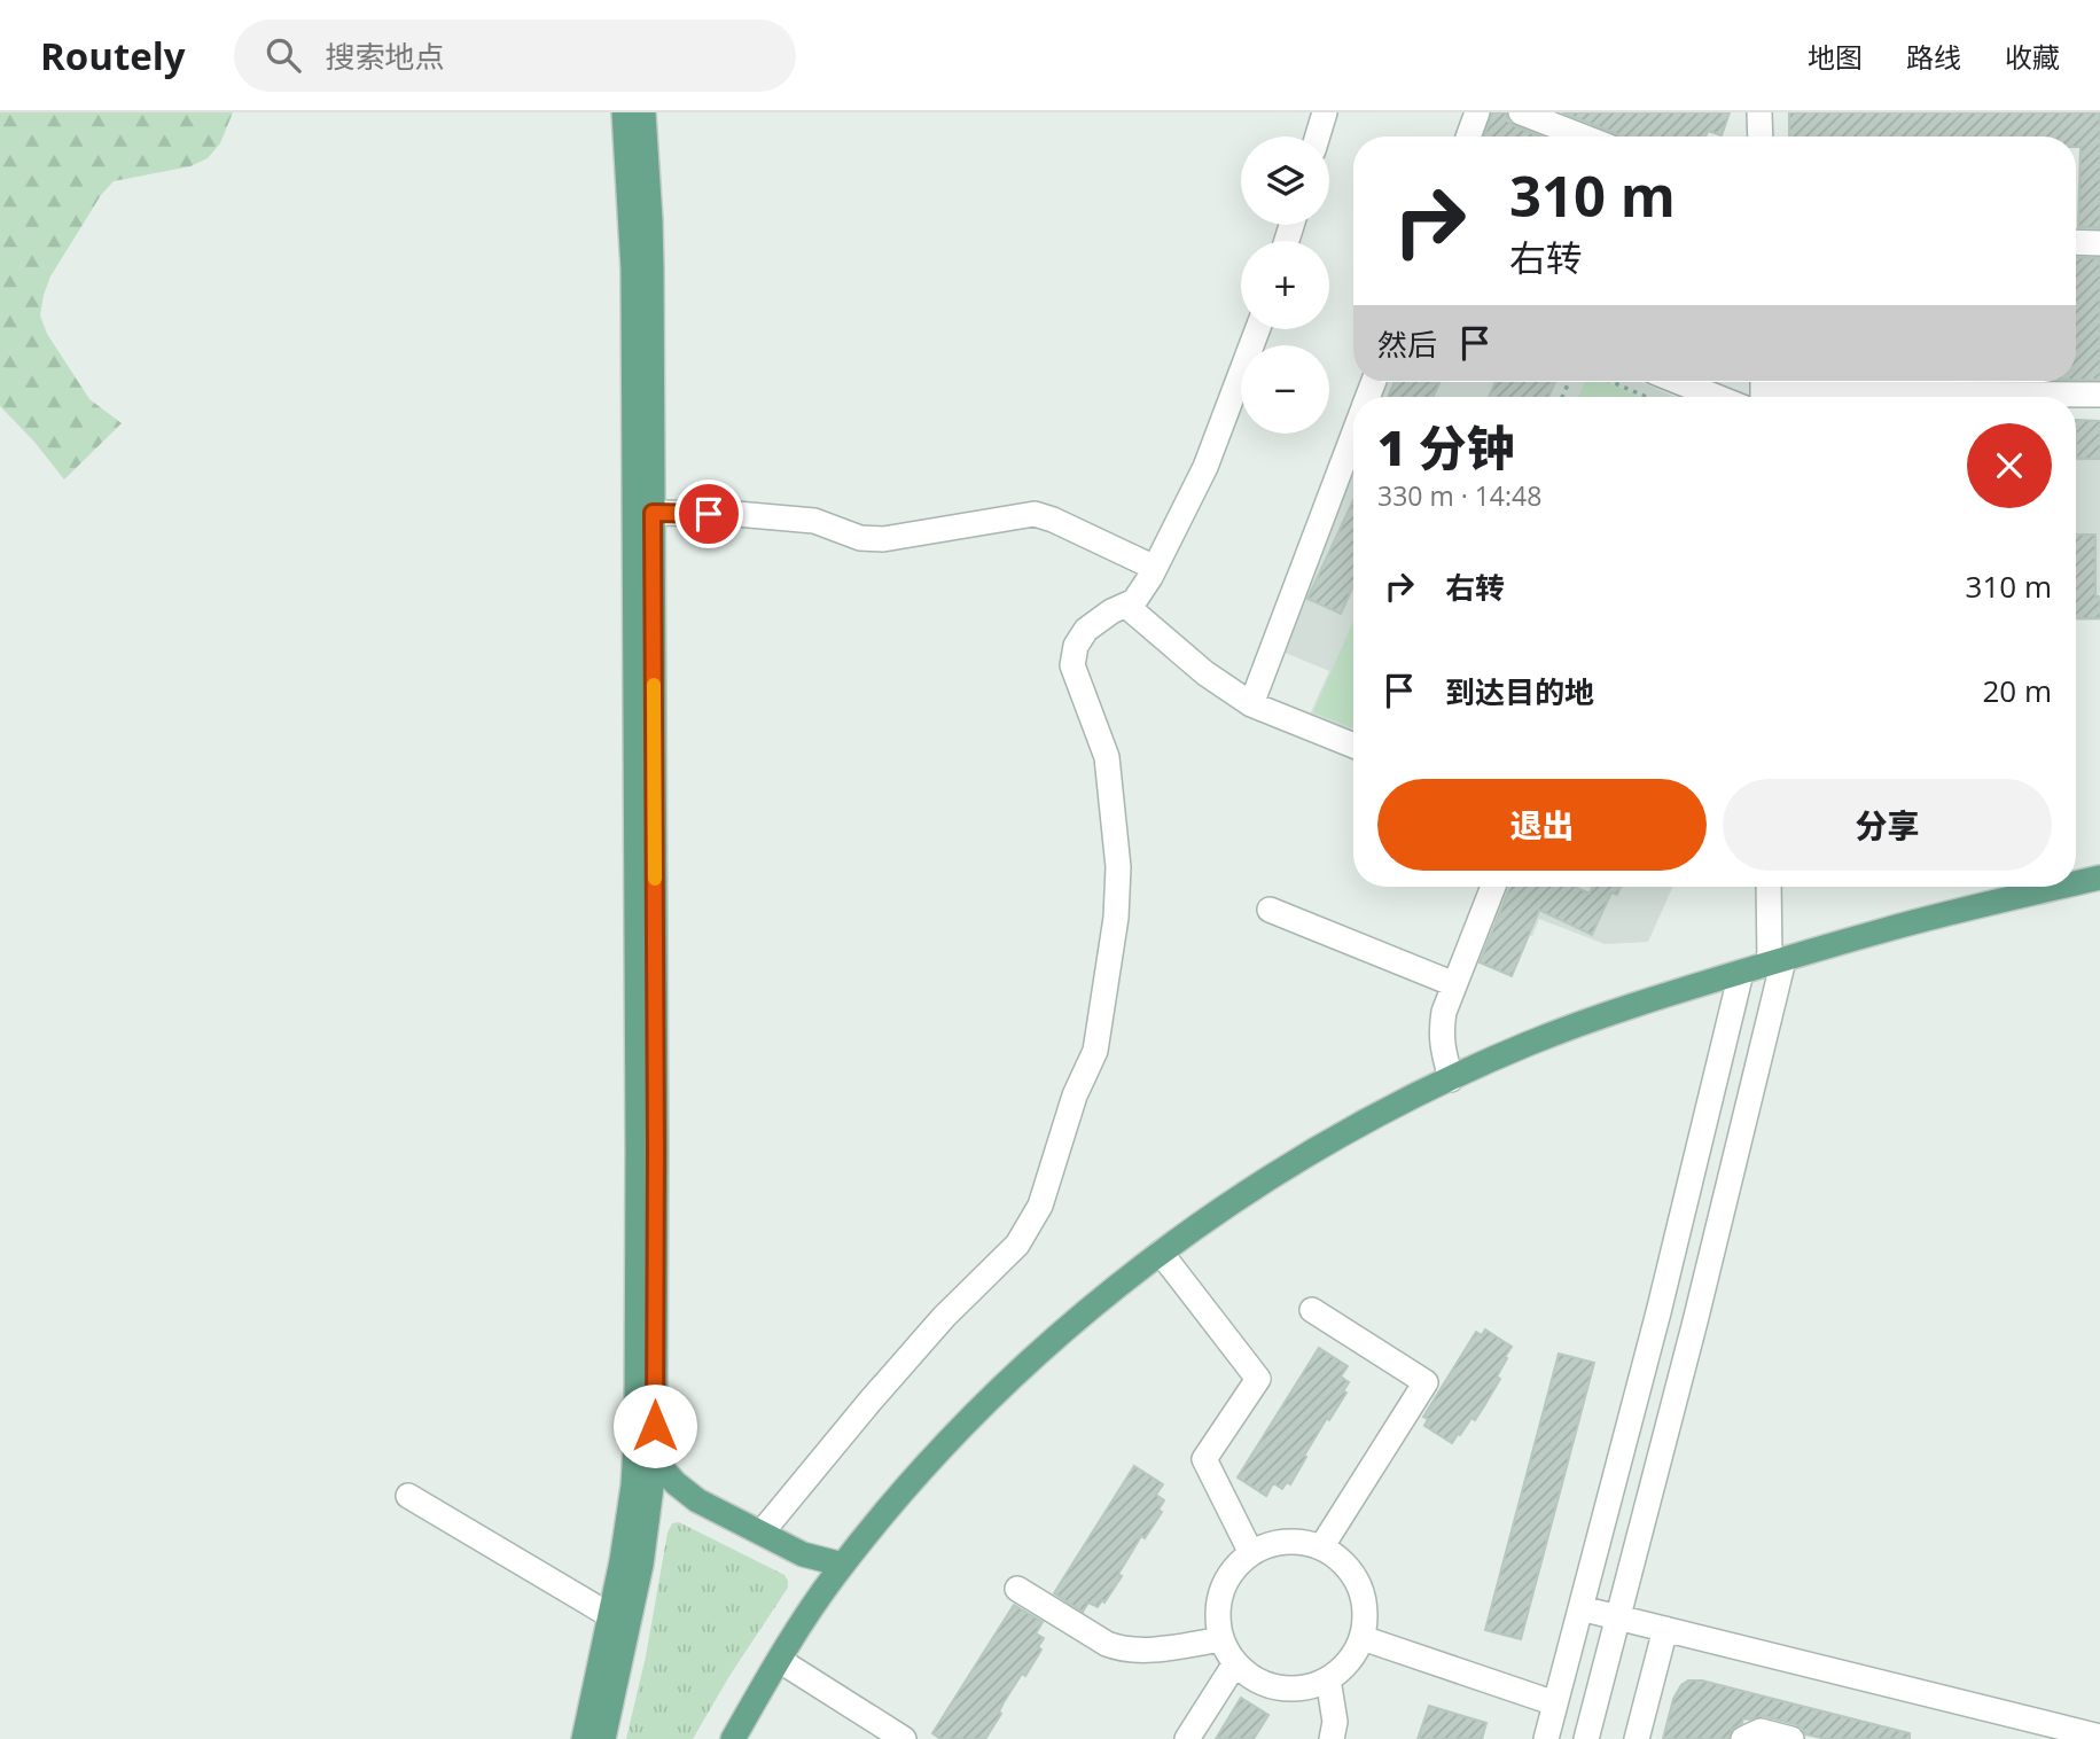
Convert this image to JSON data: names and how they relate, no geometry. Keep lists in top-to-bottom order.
{
  "page": {
    "header": "Routely",
    "search": "搜索地点",
    "nav": ["地图", "路线", "收藏"],
    "map_buttons": ["+", "−"],
    "turn": ["310 m", "右转"],
    "then": "然后",
    "heading": ["1 分钟", "330 m · 14:48"],
    "list": [
      {
        "name": "右转",
        "value": "310 m"
      },
      {
        "name": "到达目的地",
        "value": "20 m"
      }
    ],
    "buttons": ["退出", "分享"]
  }
}
